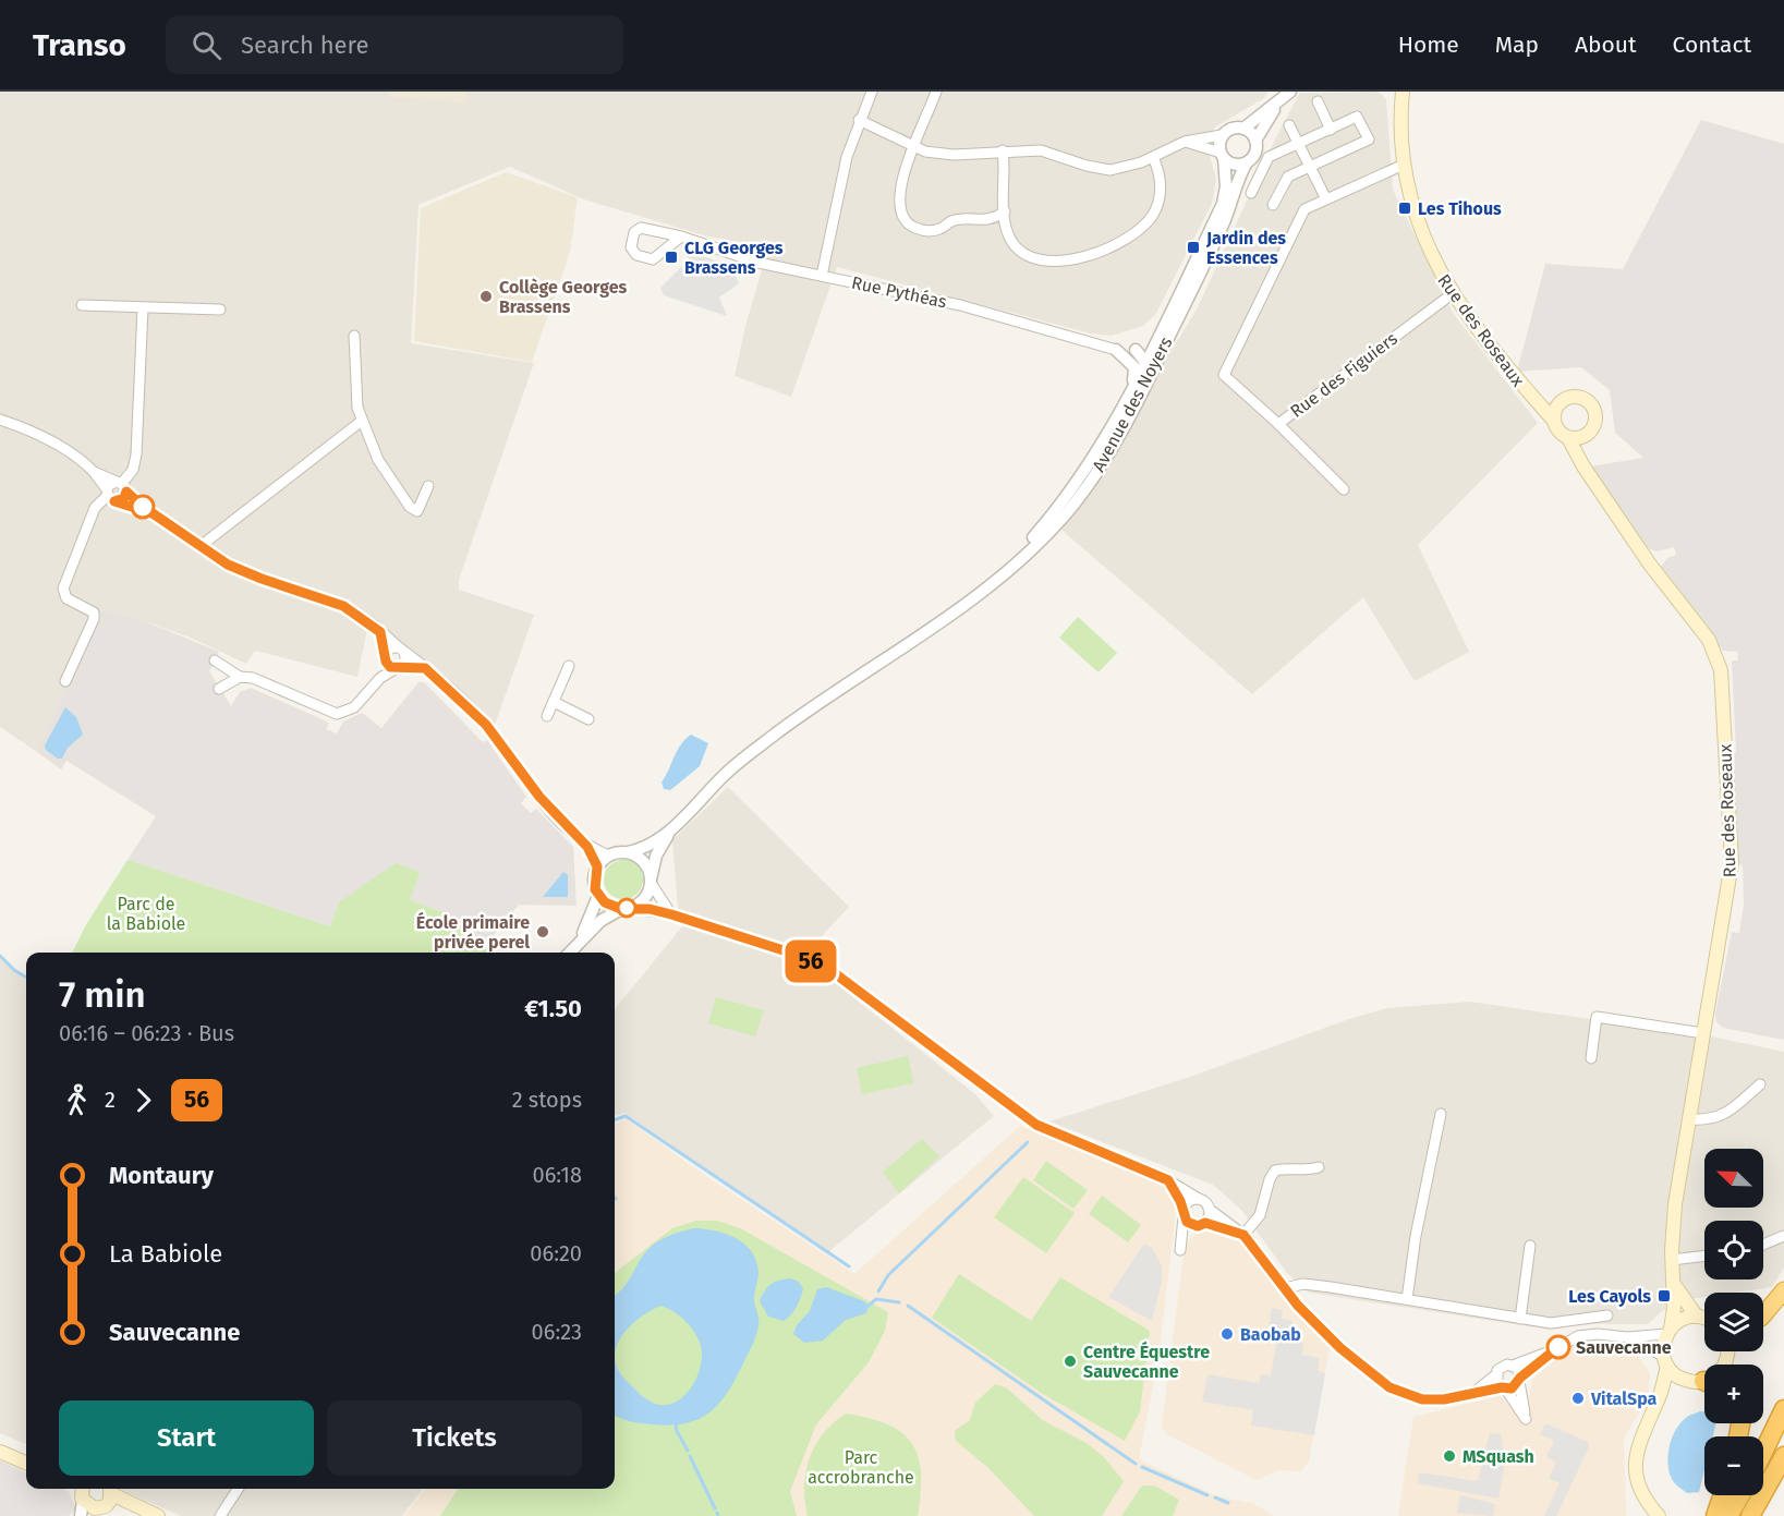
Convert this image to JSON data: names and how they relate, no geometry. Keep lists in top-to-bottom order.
{
  "streets": {
    "main road": ["Rue des Roseaux"],
    "street": ["Rue Pythéas", "Rue des Figuiers", "Avenue des Noyers"]
  },
  "crossings": [
    ["Rue des Roseaux", "Rue des Figuiers"]
  ],
  "parks": ["Parc de la Babiole", "Parc accrobranche"],
  "places": {
    "transit": [
      "Les Tihous",
      "Jardin des Essences",
      "CLG Georges Brassens",
      "Les Cayols"
    ],
    "other": [
      "Collège Georges Brassens",
      "École primaire privée perel",
      "Baobab",
      "Sauvecanne",
      "Centre Équestre Sauvecanne",
      "VitalSpa",
      "MSquash"
    ]
  },
  "lines": ["bus line 56"],
  "north": "top left",
  "page": {
    "header": "Transo",
    "search": "Search here",
    "nav": [
      "Home",
      "Map",
      "About",
      "Contact"
    ],
    "on_map": "56",
    "heading": ["7 min", "06:16 – 06:23 · Bus", "€1.50"],
    "legs": ["2", "56", "2 stops"],
    "list": [
      {
        "name": "Montaury",
        "value": "06:18"
      },
      {
        "name": "La Babiole",
        "value": "06:20"
      },
      {
        "name": "Sauvecanne",
        "value": "06:23"
      }
    ],
    "map_buttons": ["+", "−"],
    "buttons": ["Start", "Tickets"]
  }
}
